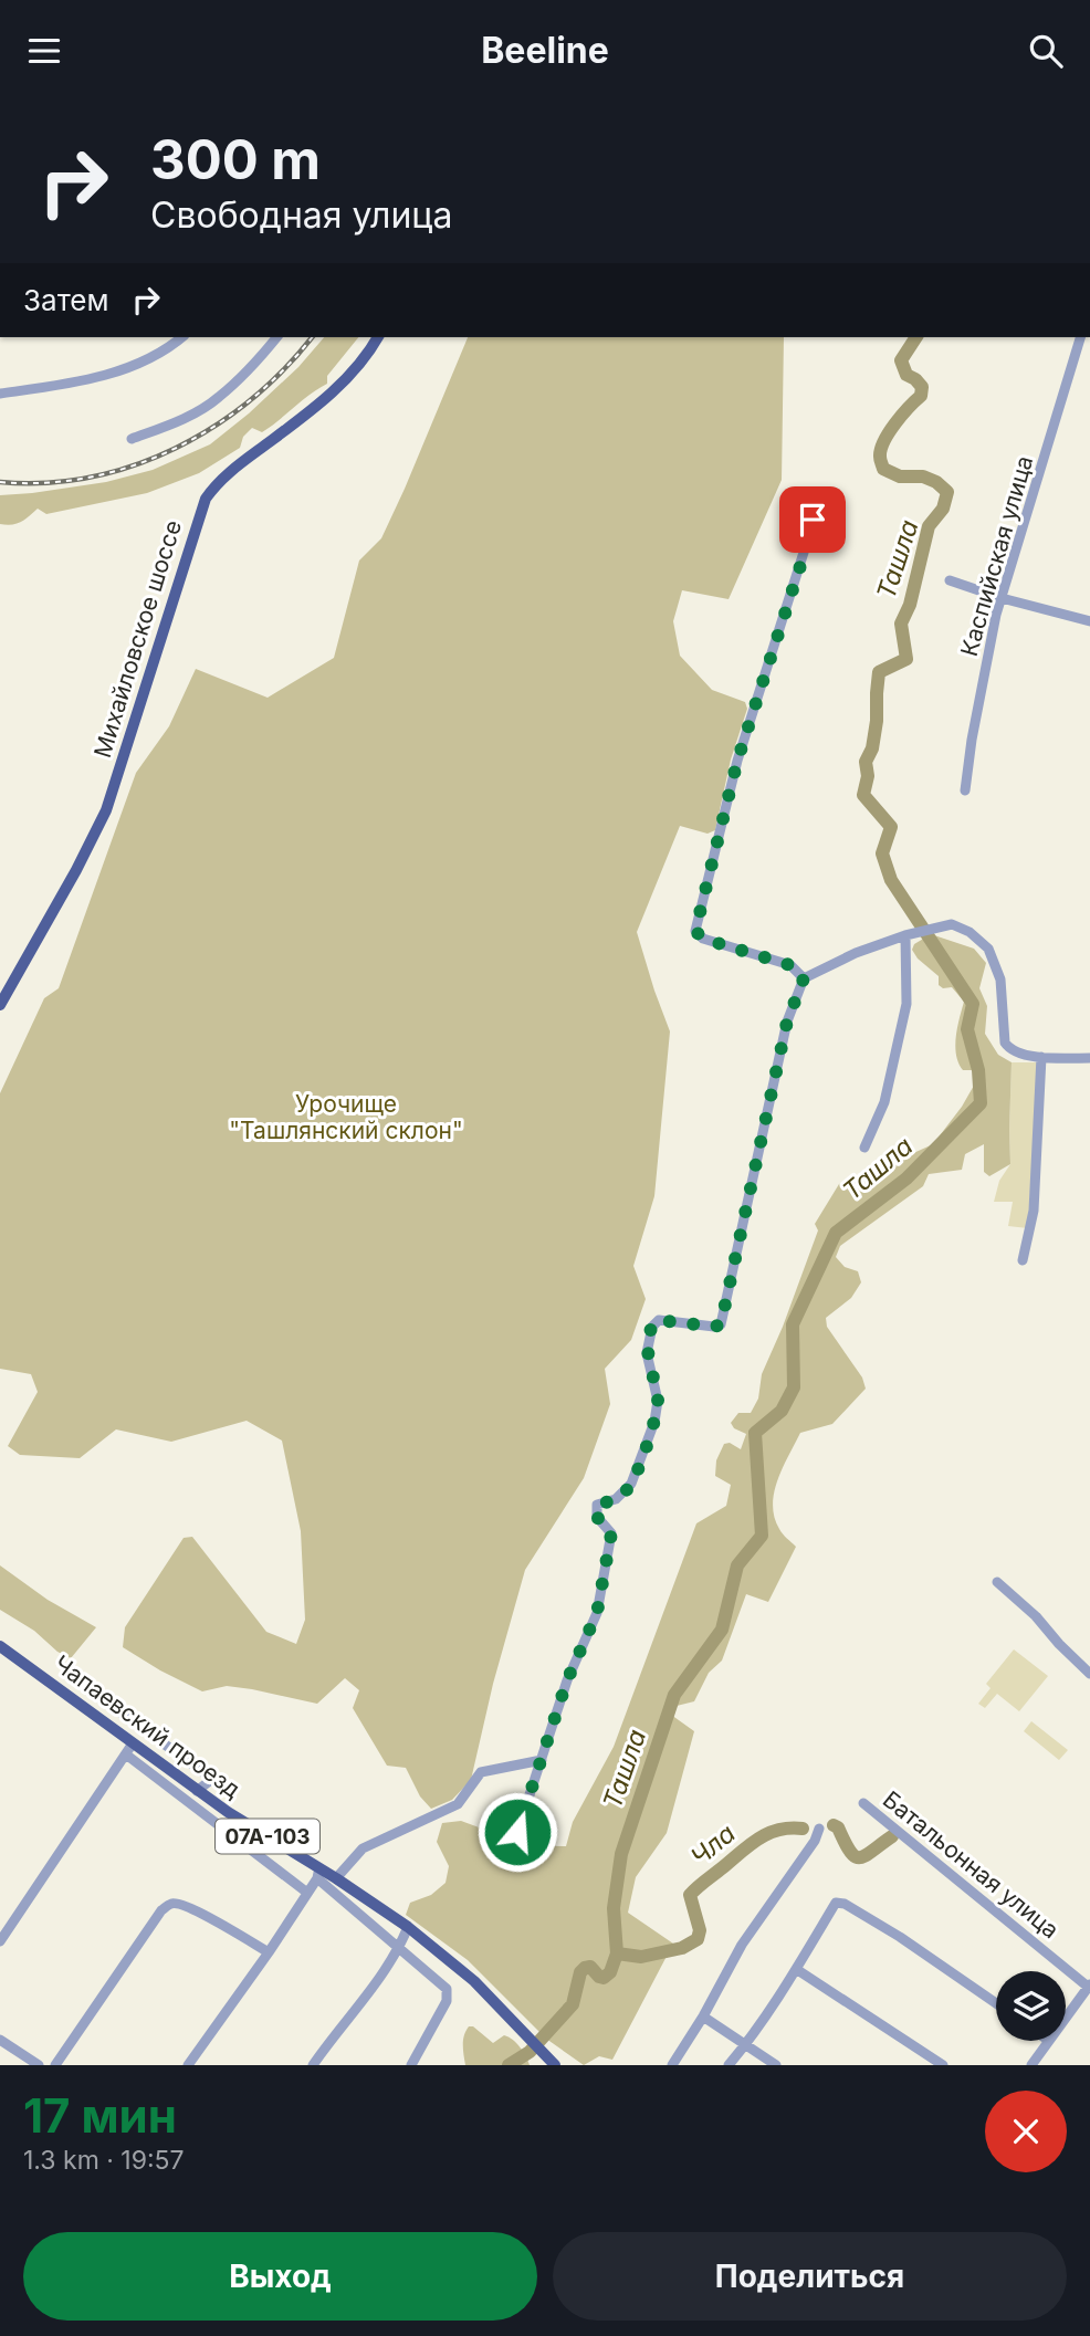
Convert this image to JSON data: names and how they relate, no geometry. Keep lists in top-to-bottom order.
{
  "streets": {
    "main road": ["Михайловское шоссе", "Чапаевский проезд", "07А-103"],
    "street": ["Каспийская улица", "Батальонная улица"]
  },
  "water": ["Ташла", "Чла"],
  "parks": ["Урочище \"Ташлянский склон\""],
  "page": {
    "header": "Beeline",
    "turn": ["300 m", "Свободная улица"],
    "then": "Затем",
    "heading": ["17 мин", "1.3 km · 19:57"],
    "buttons": ["Выход", "Поделиться"]
  }
}
